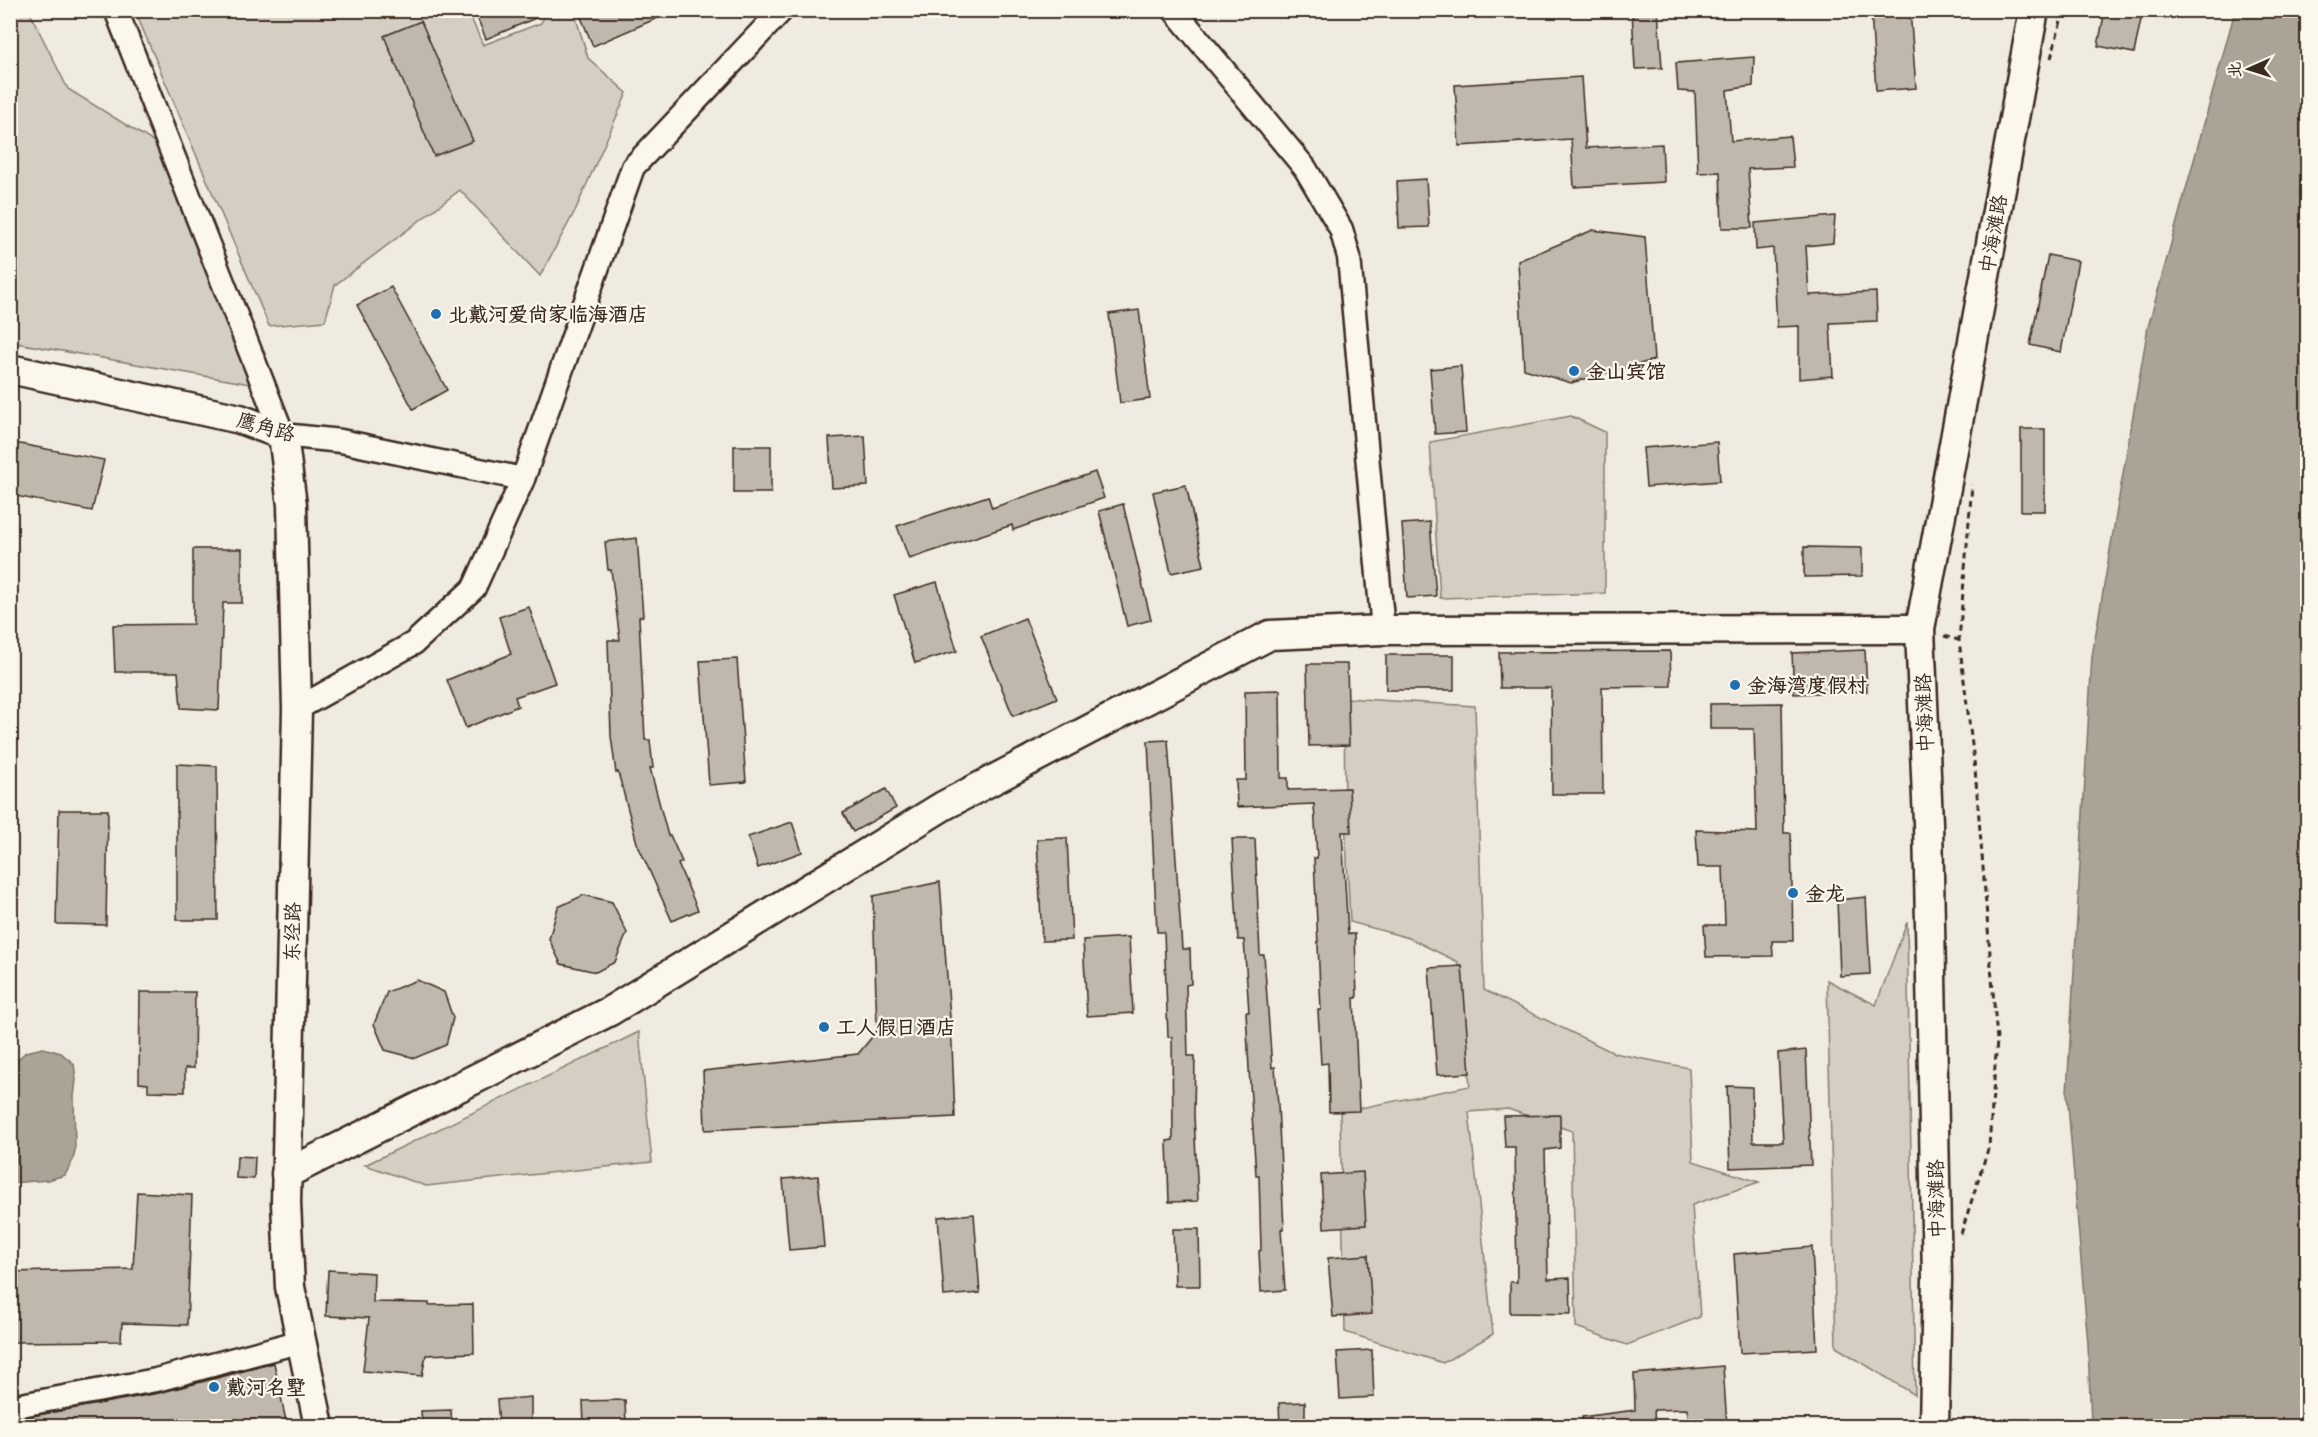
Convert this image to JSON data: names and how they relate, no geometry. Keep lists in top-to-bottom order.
{
  "streets": {
    "main road": ["中海滩路", "鹰角路", "东经路"]
  },
  "crossings": [
    ["鹰角路", "东经路"]
  ],
  "places": [
    "北戴河爱尚家临海酒店",
    "金山宾馆",
    "金海湾度假村",
    "金龙",
    "工人假日酒店",
    "戴河名墅"
  ],
  "north": "left"
}
